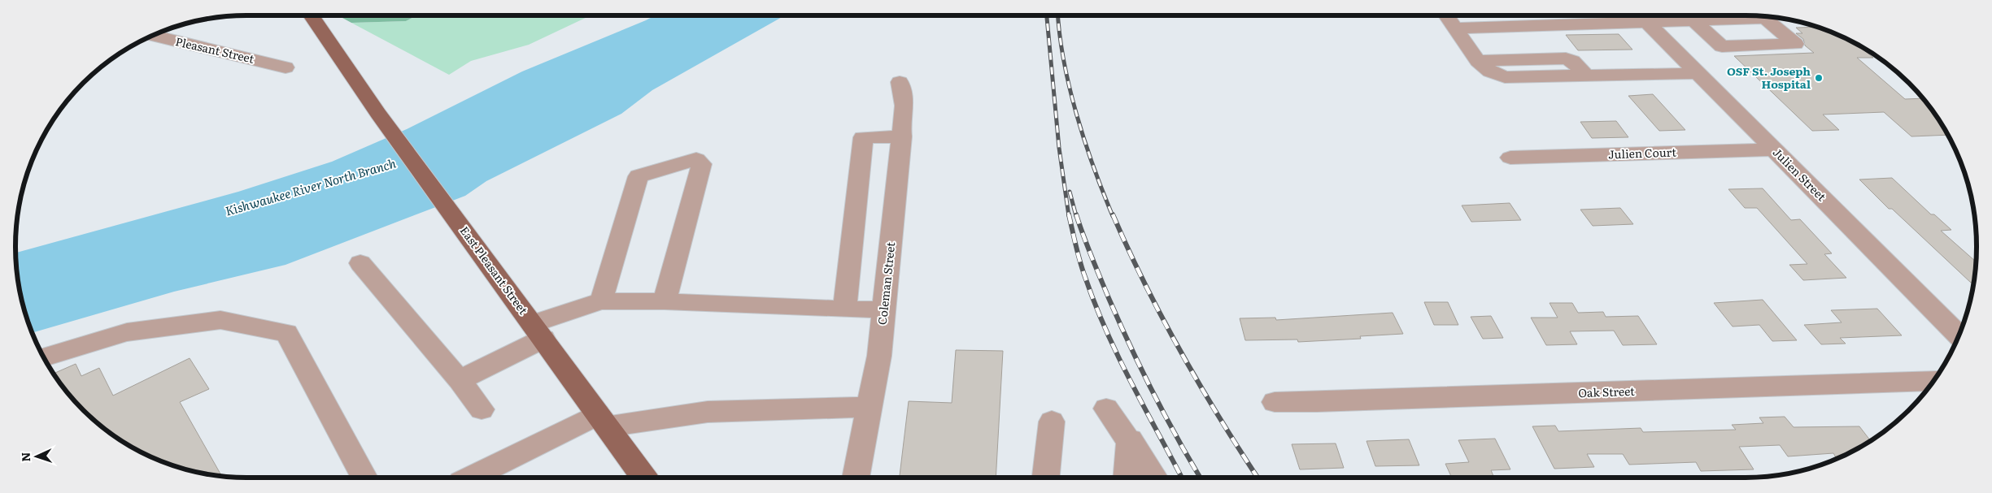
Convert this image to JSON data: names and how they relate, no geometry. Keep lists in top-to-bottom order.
{
  "streets": {
    "main road": ["East Pleasant Street"],
    "street": [
      "Pleasant Street",
      "Julien Court",
      "Julien Street",
      "Coleman Street",
      "Oak Street"
    ]
  },
  "crossings": [
    ["Julien Court", "Julien Street"]
  ],
  "water": ["Kishwaukee River North Branch"],
  "places": ["OSF St. Joseph Hospital"],
  "north": "left"
}
